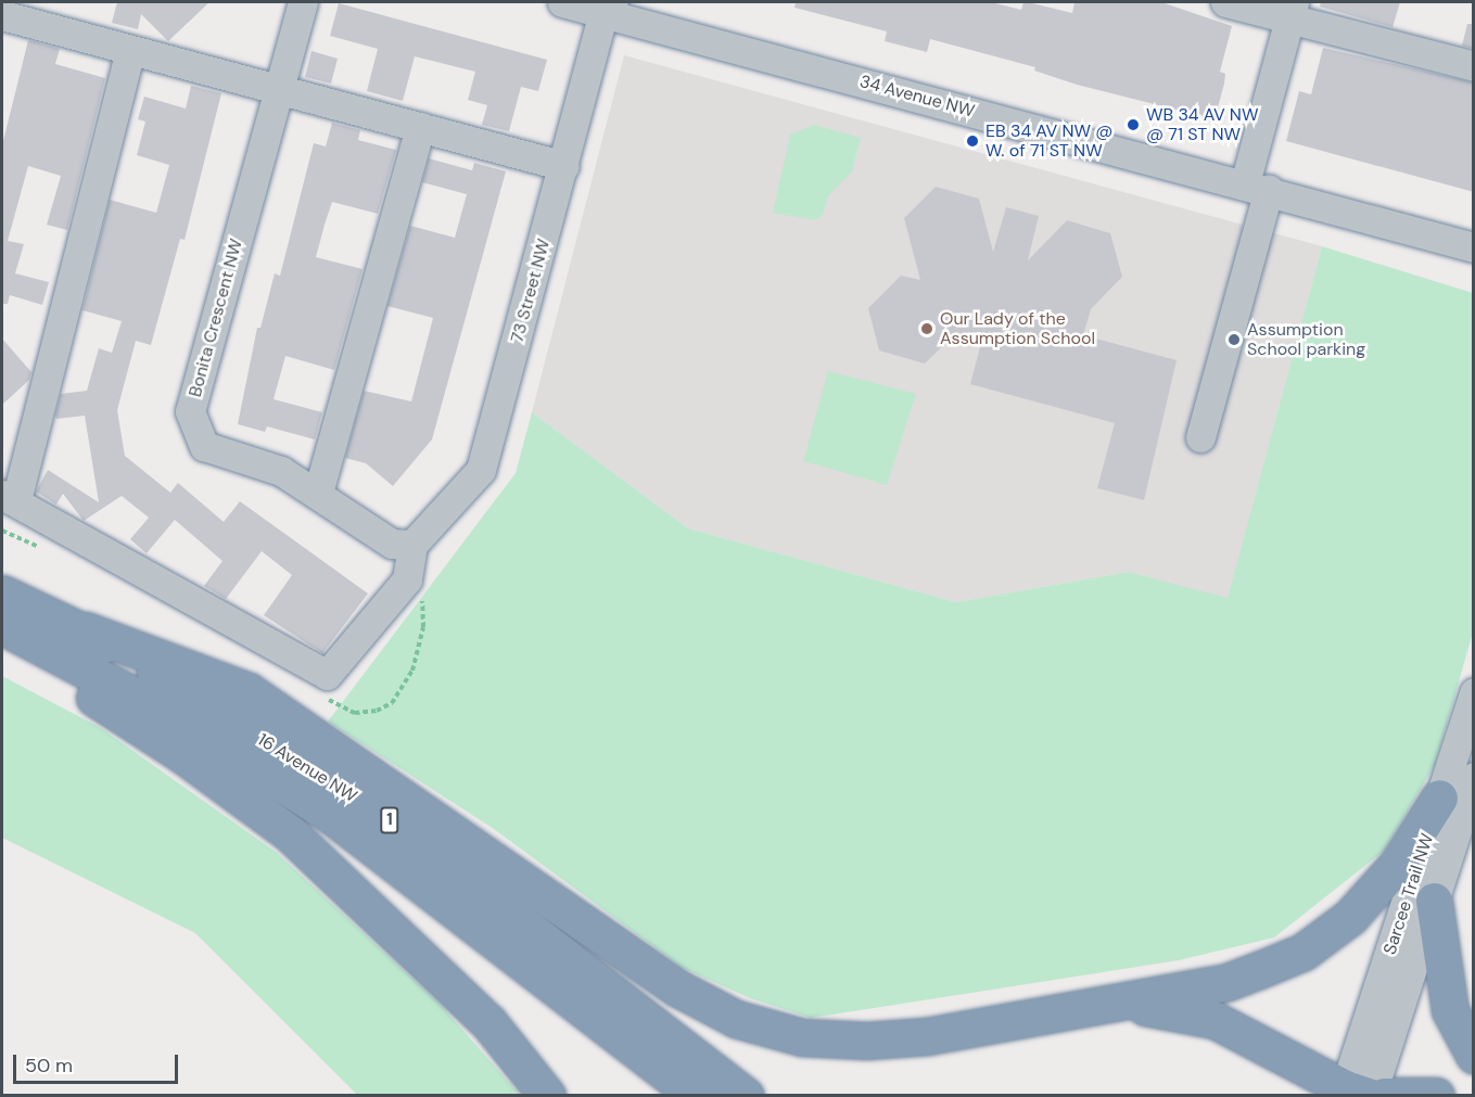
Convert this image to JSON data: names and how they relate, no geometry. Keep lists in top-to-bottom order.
{
  "streets": {
    "highway": ["16 Avenue NW", "1"],
    "street": [
      "34 Avenue NW",
      "73 Street NW",
      "Bonita Crescent NW",
      "Sarcee Trail NW"
    ]
  },
  "crossings": [
    ["34 Avenue NW", "73 Street NW"],
    ["73 Street NW", "Bonita Crescent NW"]
  ],
  "places": [
    "WB 34 AV NW @ 71 ST NW",
    "EB 34 AV NW @ W. of 71 ST NW",
    "Our Lady of the Assumption School",
    "Assumption School parking"
  ],
  "scale_bar": "50 m"
}
